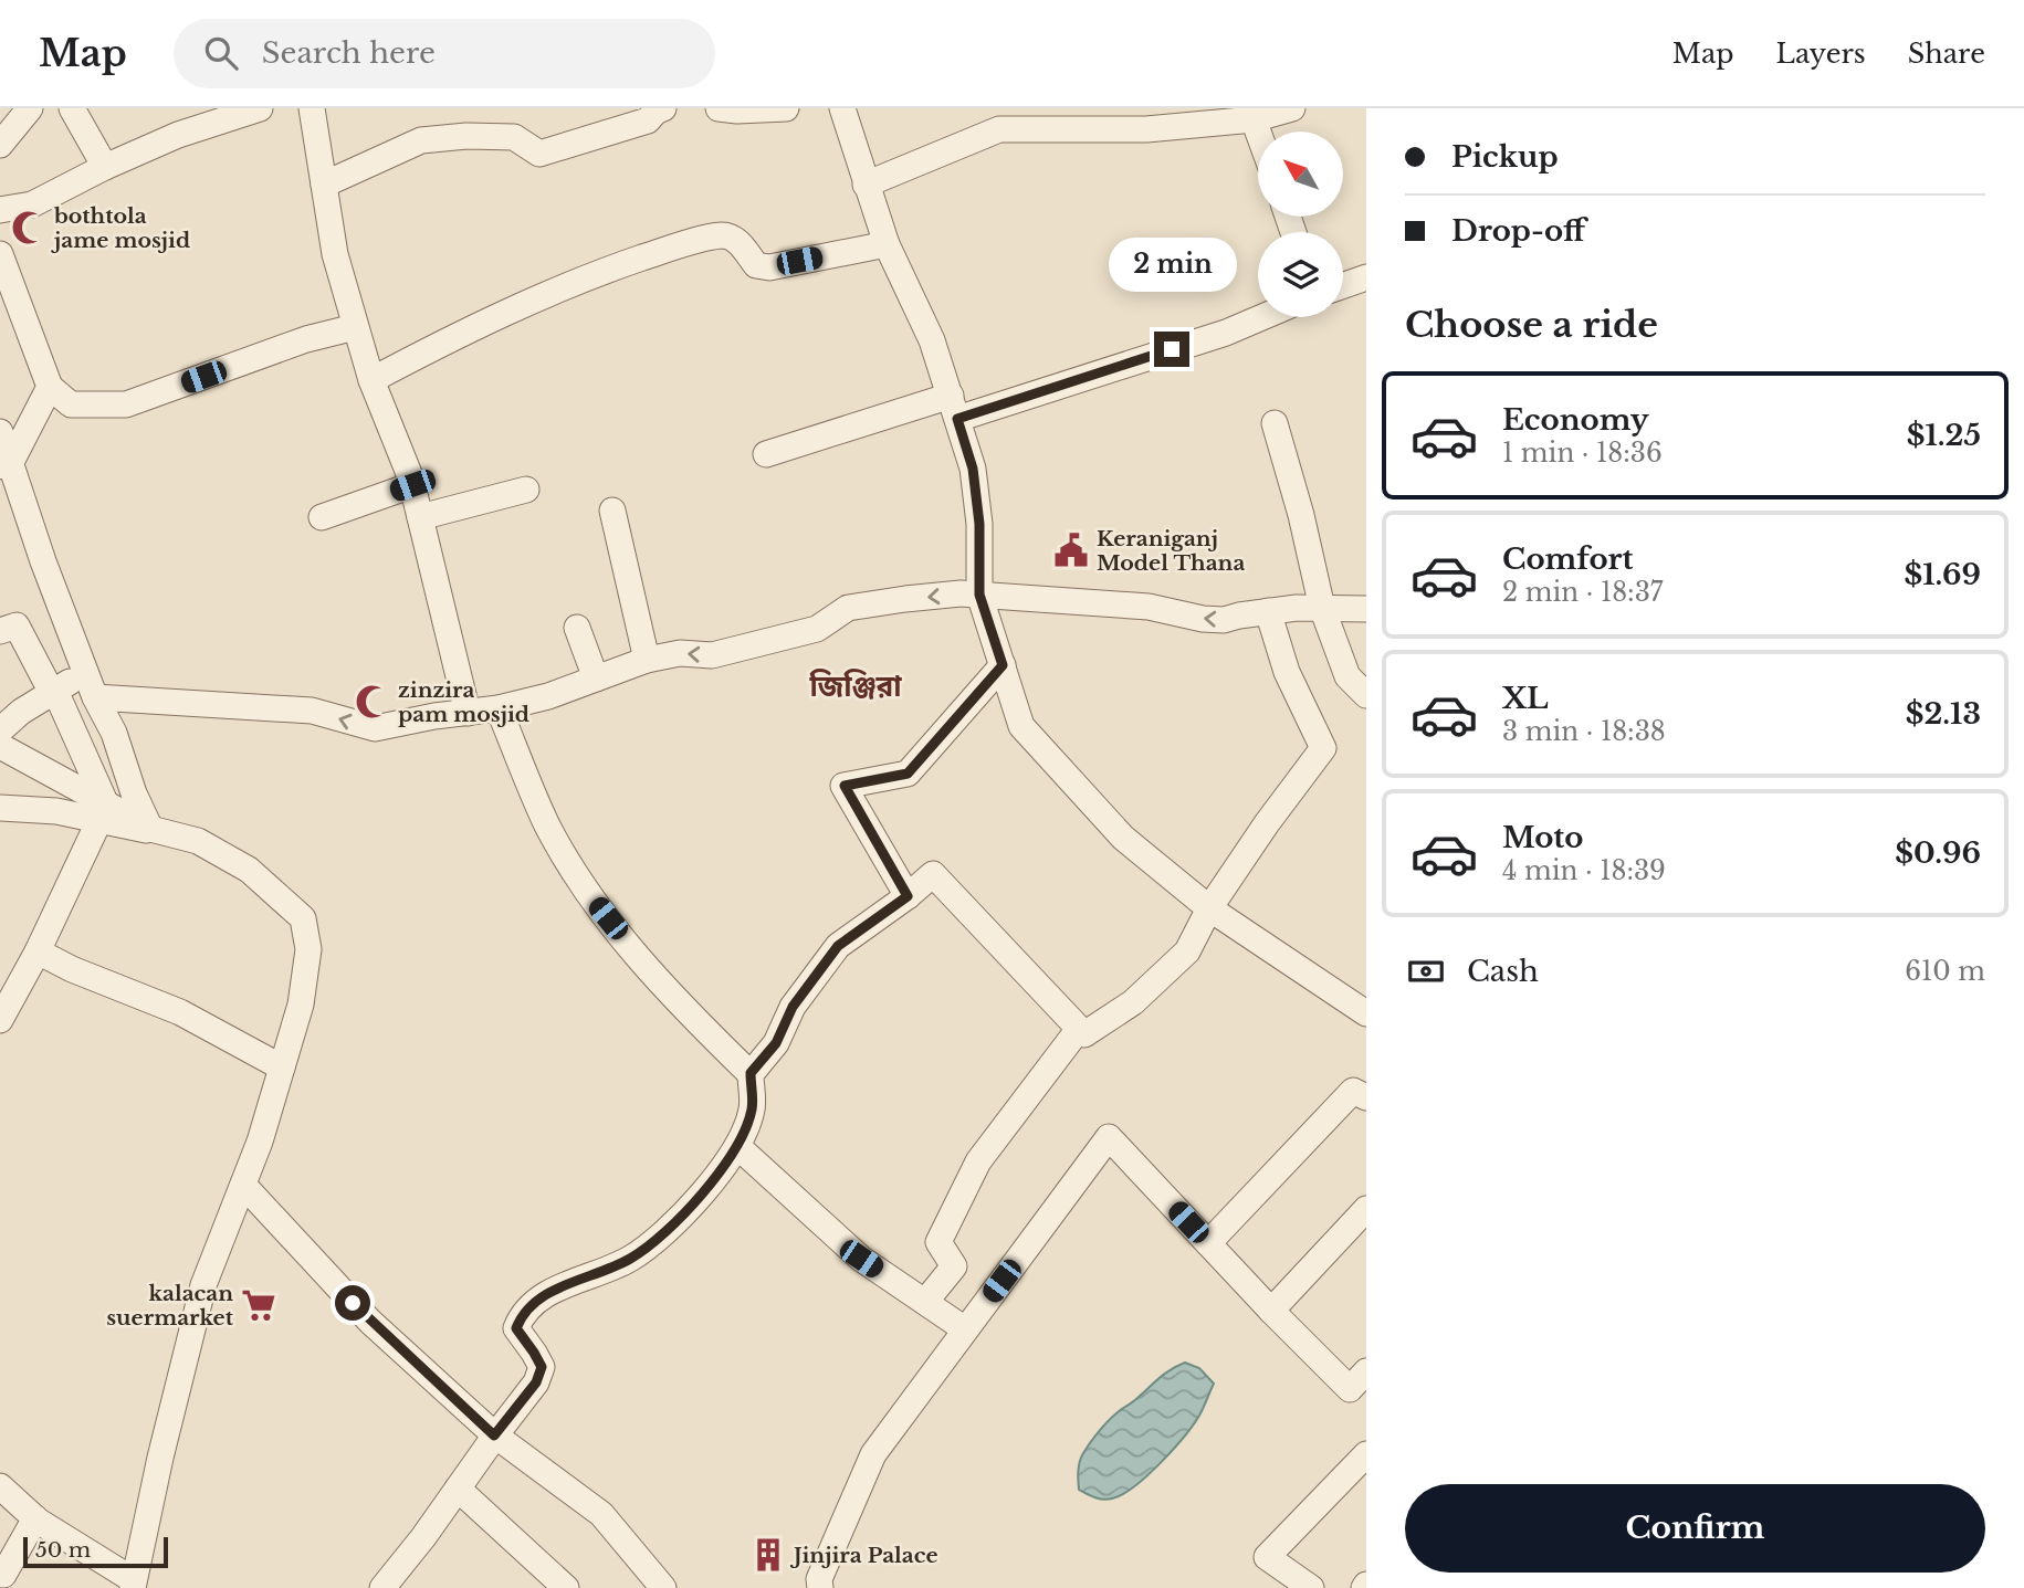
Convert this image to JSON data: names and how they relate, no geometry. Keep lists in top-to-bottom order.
{
  "districts": ["জিঞ্জিরা"],
  "places": {
    "mosque": ["bothtola jame mosjid", "zinzira pam mosjid"],
    "public building": ["Keraniganj Model Thana"],
    "supermarket": ["kalacan suermarket"],
    "building": ["Jinjira Palace"]
  },
  "scale_bar": "50 m",
  "north": "top left",
  "page": {
    "header": "Map",
    "search": "Search here",
    "nav": ["Map", "Layers", "Share"],
    "banner": ["Pickup", "Drop-off"],
    "bubble": "2 min",
    "heading": "Choose a ride",
    "list": [
      {
        "name": "Economy",
        "note": "1 min · 18:36",
        "value": "$1.25"
      },
      {
        "name": "Comfort",
        "note": "2 min · 18:37",
        "value": "$1.69"
      },
      {
        "name": "XL",
        "note": "3 min · 18:38",
        "value": "$2.13"
      },
      {
        "name": "Moto",
        "note": "4 min · 18:39",
        "value": "$0.96"
      }
    ],
    "pay": ["Cash", "610 m"],
    "buttons": "Confirm",
    "scale": "50 m"
  }
}
